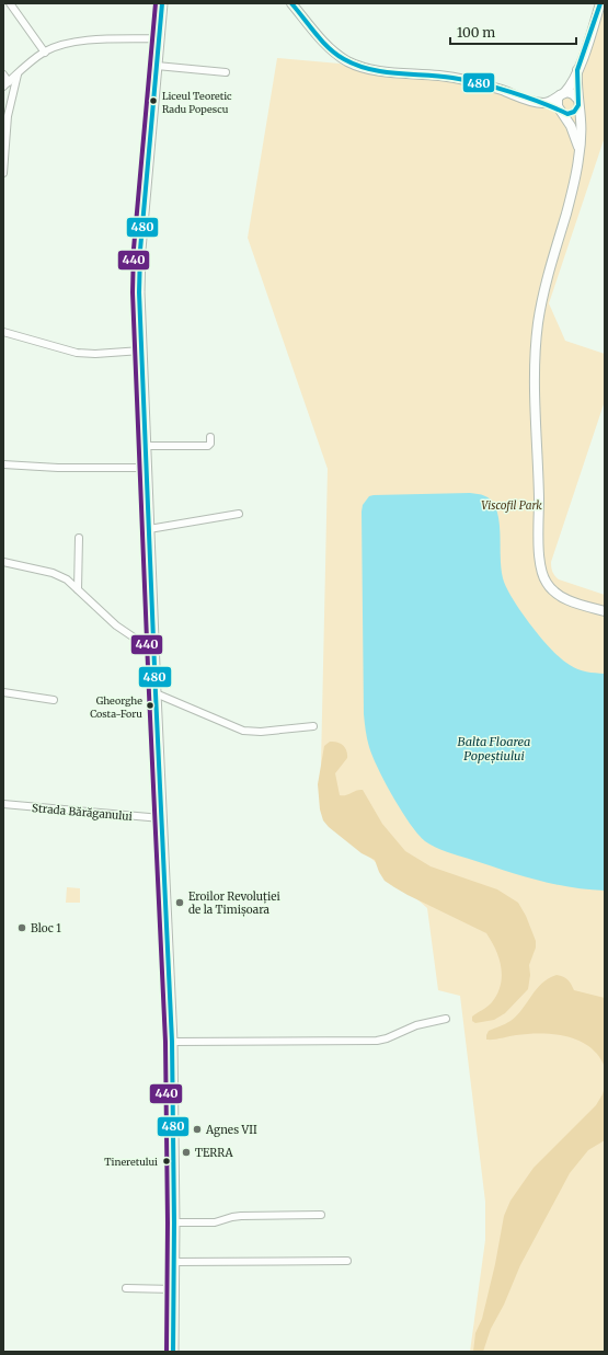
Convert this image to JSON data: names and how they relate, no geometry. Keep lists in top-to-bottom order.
{
  "streets": {
    "street": ["Strada Bărăganului"]
  },
  "water": ["Balta Floarea Popeștiului"],
  "parks": ["Viscofil Park"],
  "places": [
    "Liceul Teoretic Radu Popescu",
    "Gheorghe Costa-Foru",
    "Eroilor Revoluției de la Timișoara",
    "Bloc 1",
    "Agnes VII",
    "TERRA",
    "Tineretului"
  ],
  "lines": ["transit line 480", "transit line 440"],
  "scale_bar": "100 m"
}
